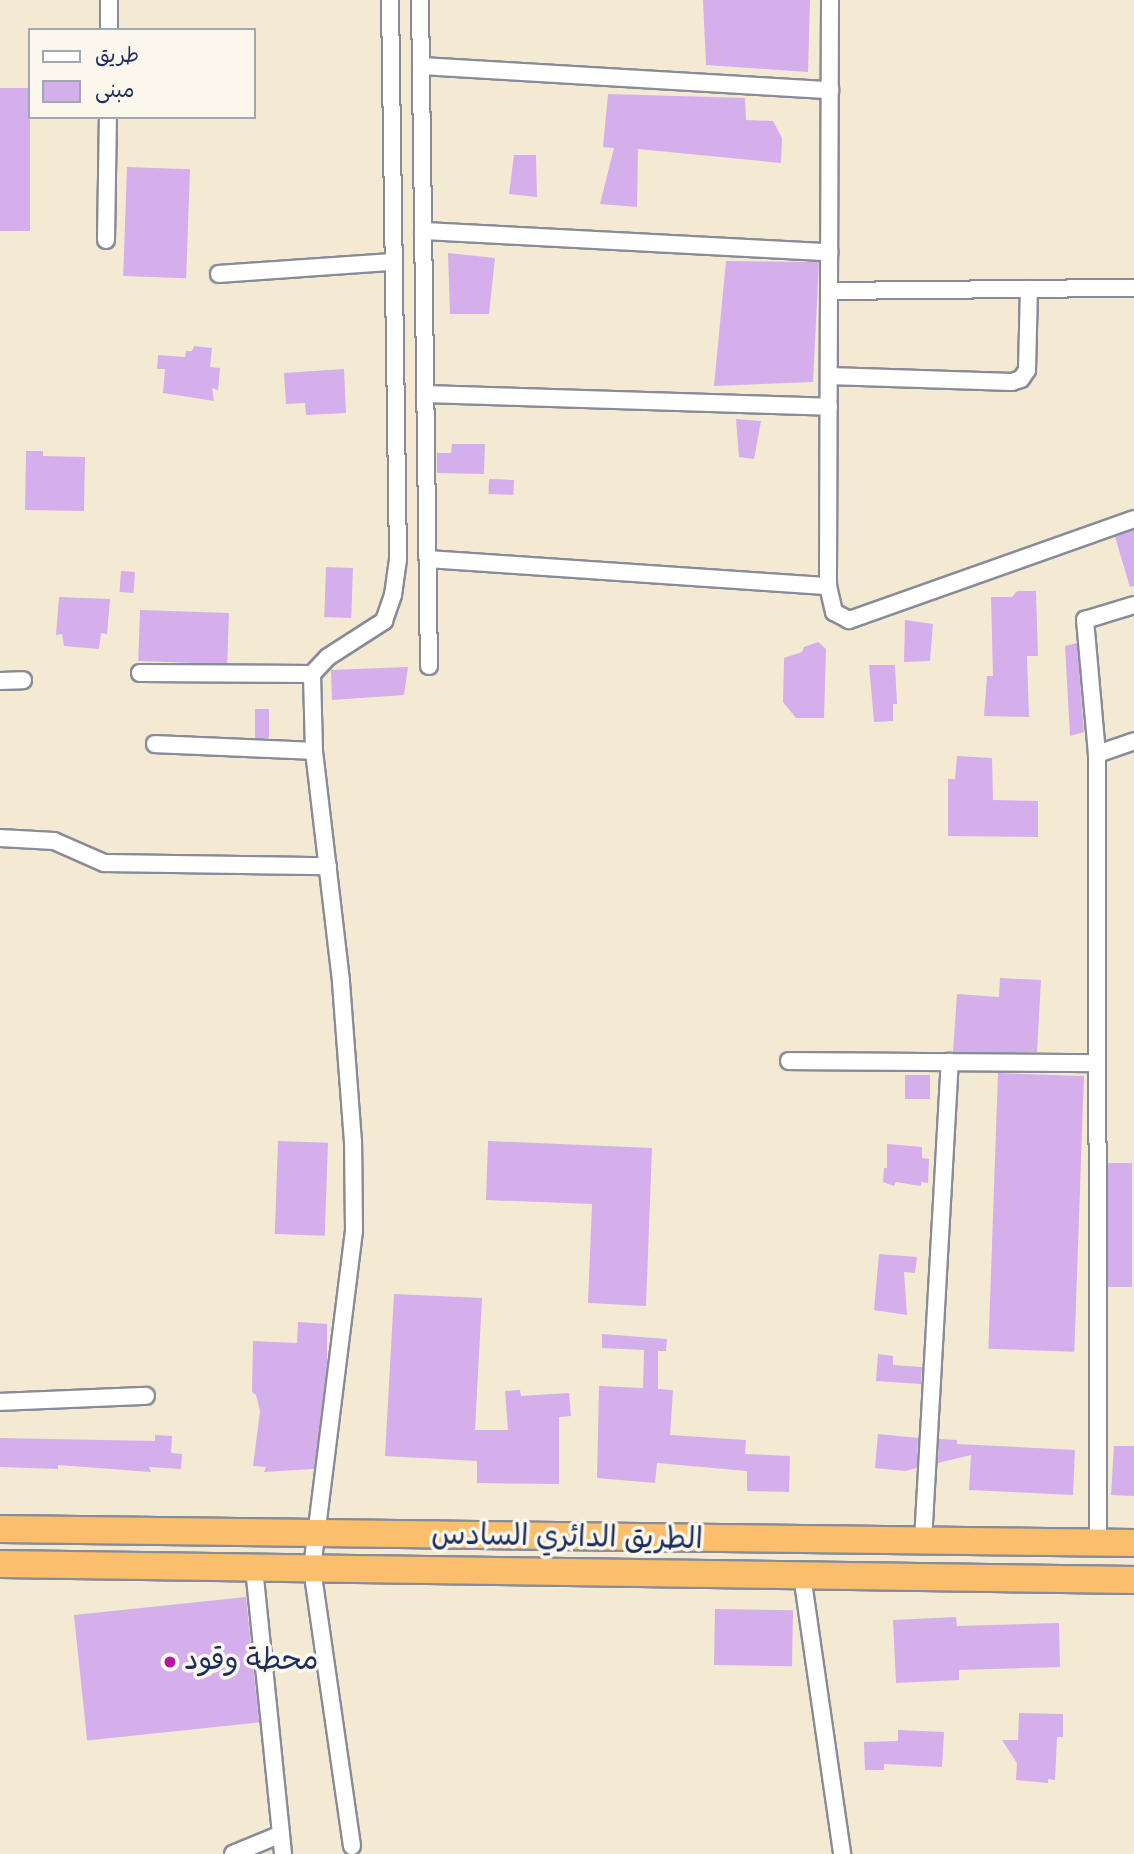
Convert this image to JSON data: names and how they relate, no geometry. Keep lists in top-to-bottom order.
{
  "streets": {
    "highway": ["الطريق الدائري السادس"]
  },
  "places": ["محطة وقود"],
  "legend": ["طريق", "مبنى"]
}
